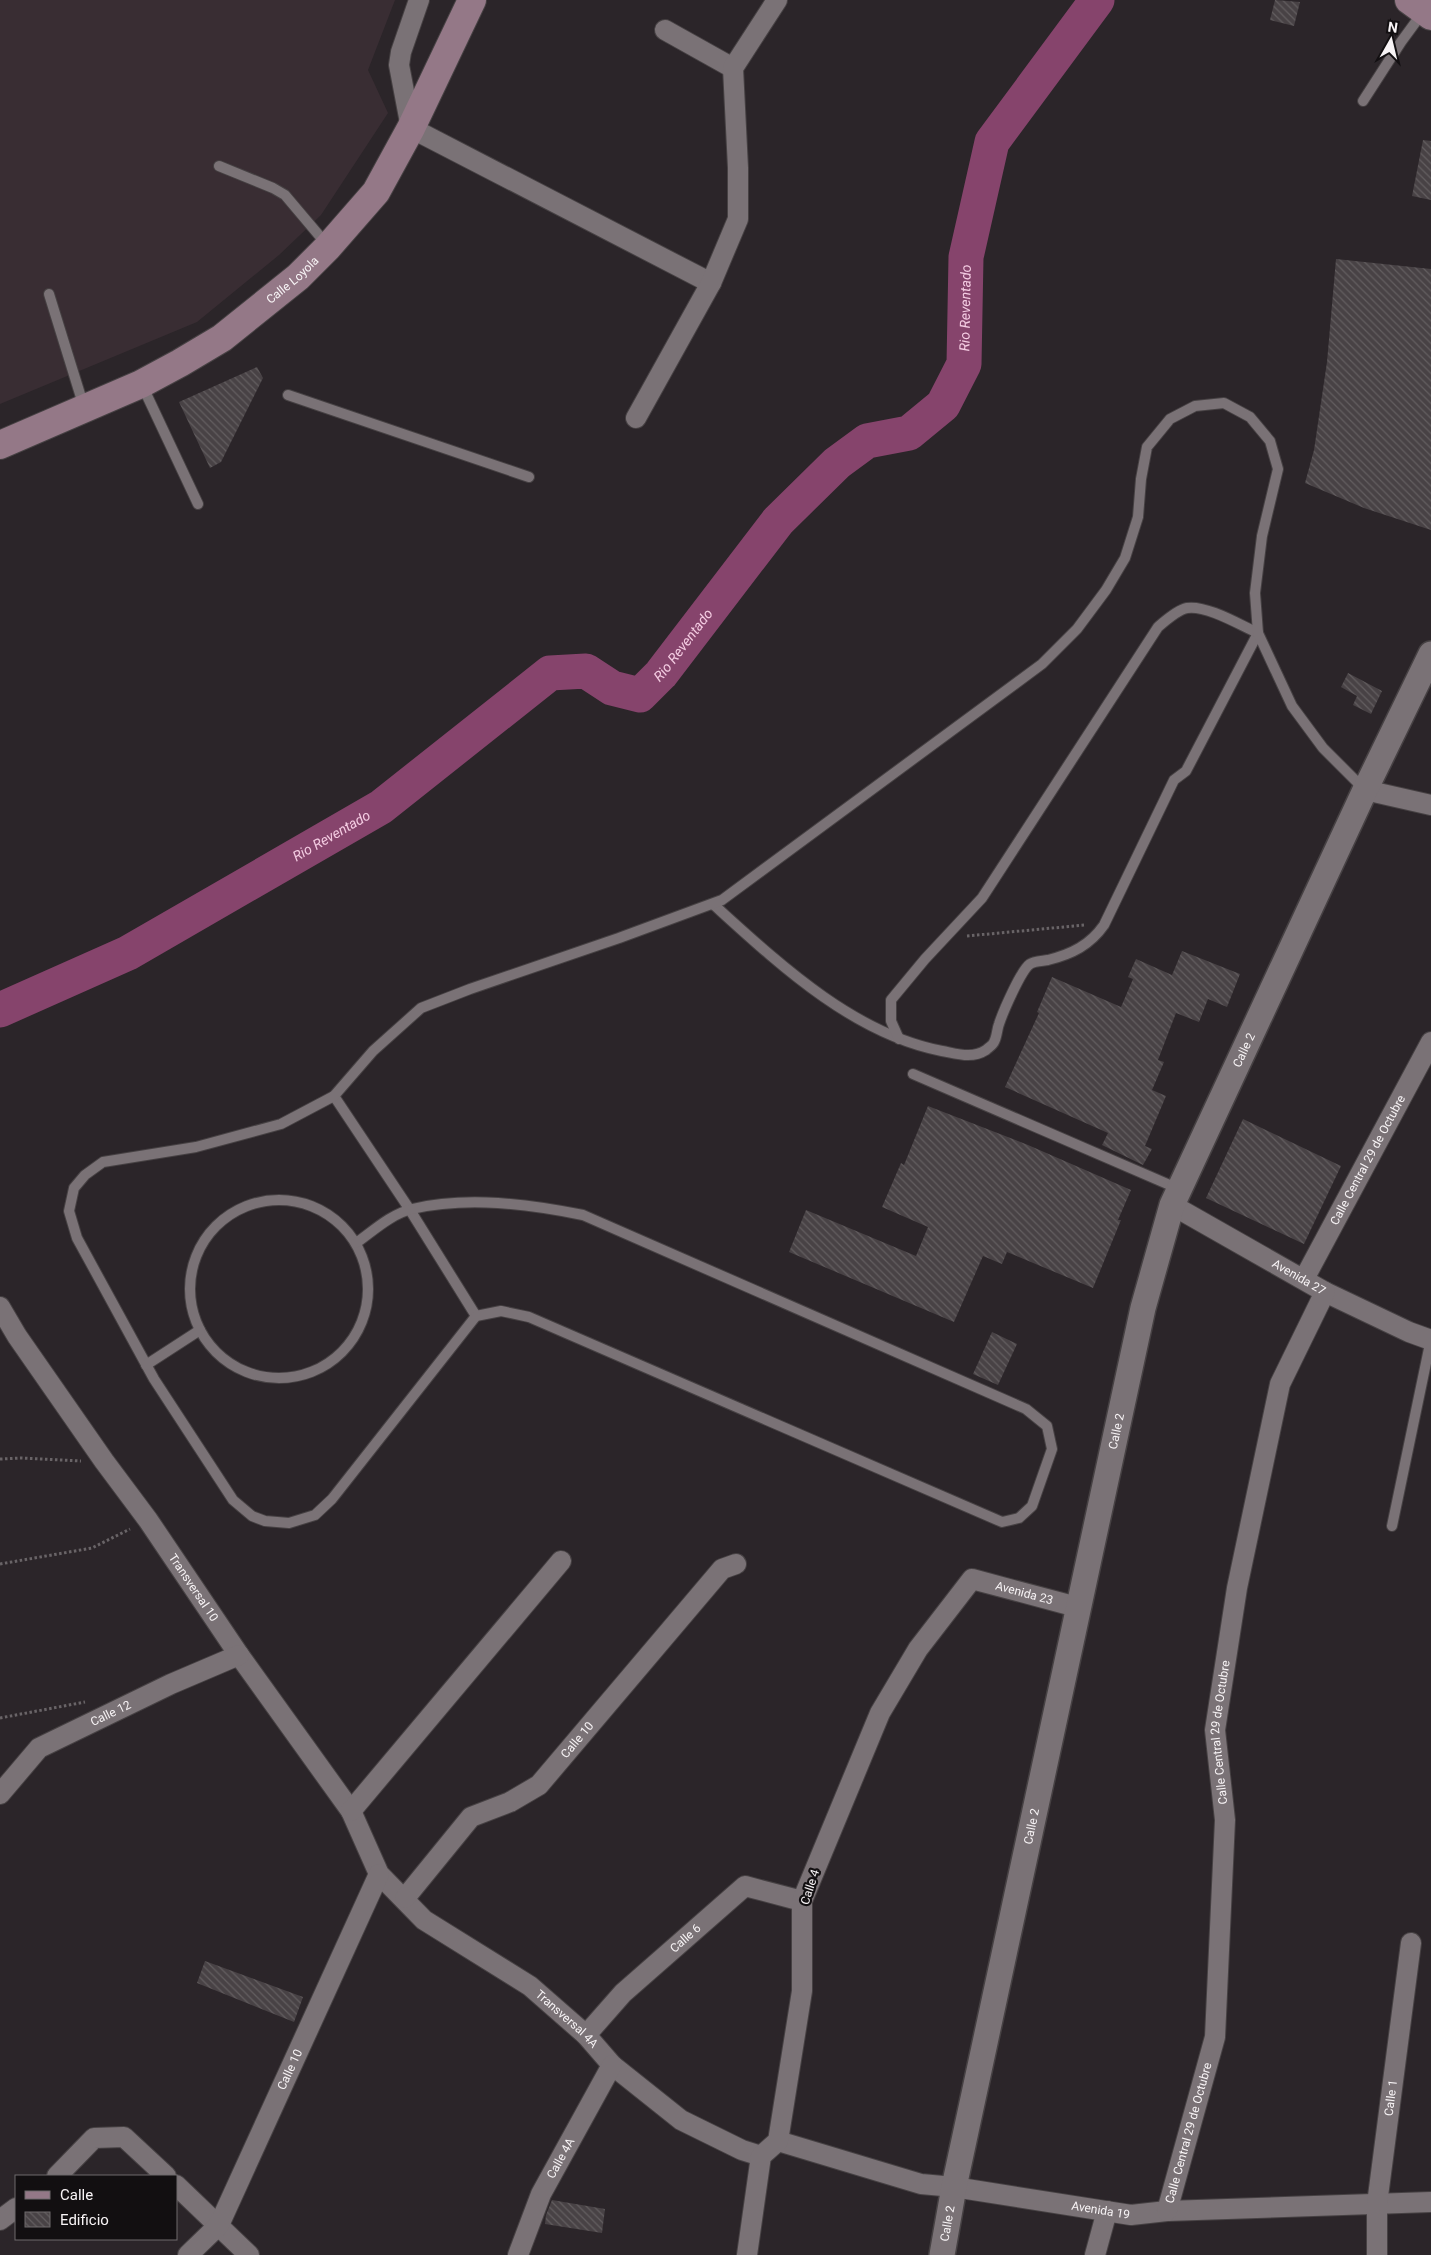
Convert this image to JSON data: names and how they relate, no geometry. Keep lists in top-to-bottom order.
{
  "streets": {
    "main road": ["Calle Loyola"],
    "street": [
      "Calle 2",
      "Calle Central 29 de Octubre",
      "Avenida 27",
      "Transversal 10",
      "Avenida 23",
      "Calle 12",
      "Calle 10",
      "Calle 4",
      "Calle 6",
      "Transversal 4A",
      "Calle 1",
      "Calle 4A",
      "Avenida 19"
    ]
  },
  "crossings": [
    ["Calle 2", "Avenida 27"],
    ["Calle 2", "Avenida 23"],
    ["Calle 2", "Avenida 19"],
    ["Calle Central 29 de Octubre", "Avenida 27"],
    ["Calle Central 29 de Octubre", "Avenida 19"],
    ["Transversal 10", "Calle 12"],
    ["Transversal 10", "Calle 10"],
    ["Transversal 10", "Transversal 4A"],
    ["Avenida 23", "Calle 4"],
    ["Calle 10", "Transversal 4A"],
    ["Calle 4", "Calle 6"],
    ["Calle 4", "Avenida 19"],
    ["Calle 6", "Transversal 4A"],
    ["Transversal 4A", "Calle 4A"],
    ["Calle 1", "Avenida 19"]
  ],
  "water": ["Rio Reventado"],
  "legend": ["Calle", "Edificio"],
  "north": "top"
}
